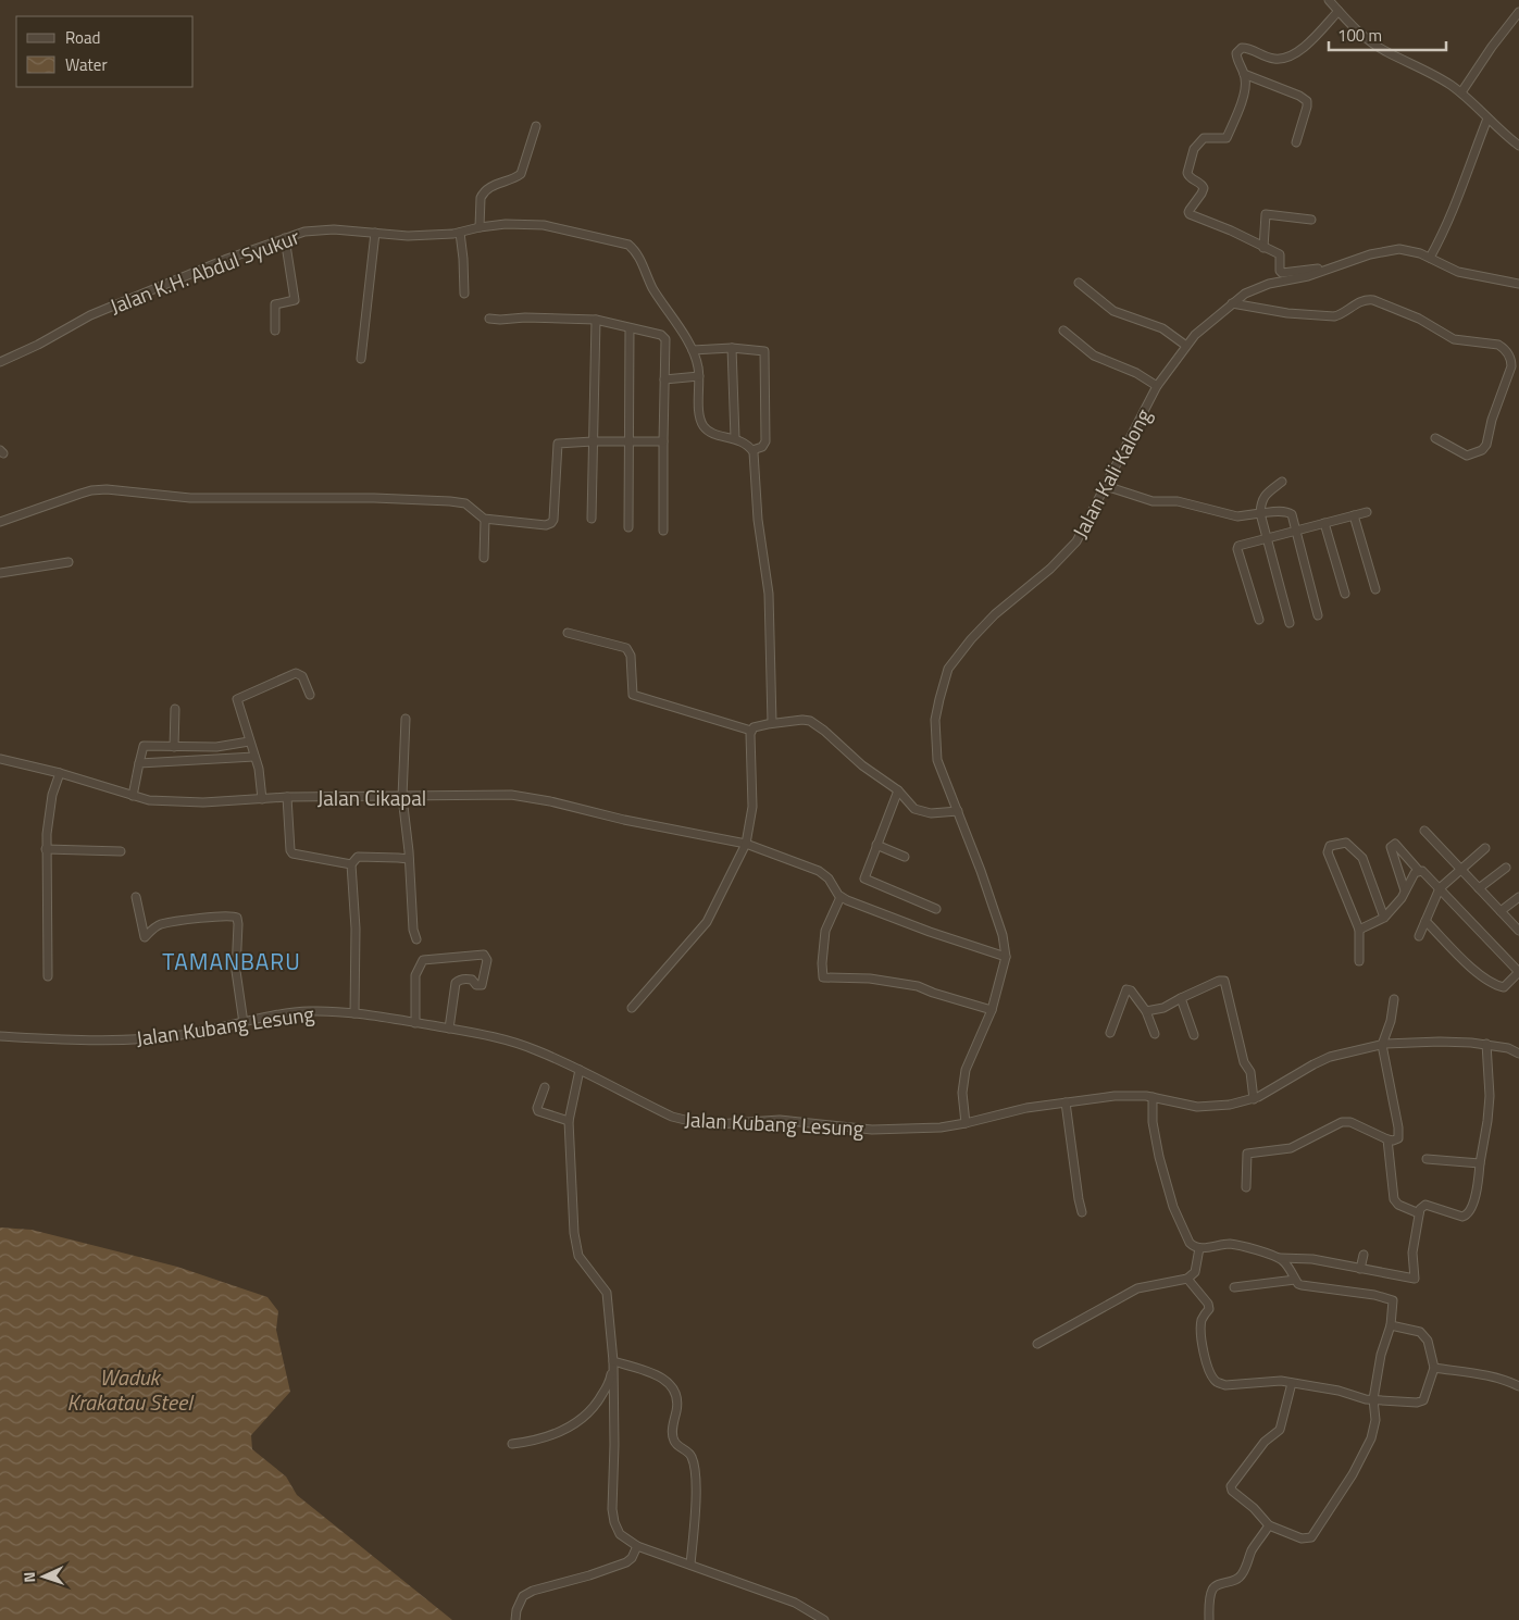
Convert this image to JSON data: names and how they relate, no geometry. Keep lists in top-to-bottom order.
{
  "streets": {
    "street": [
      "Jalan K.H. Abdul Syukur",
      "Jalan Kali Kalong",
      "Jalan Cikapal",
      "Jalan Kubang Lesung"
    ]
  },
  "crossings": [
    ["Jalan Kali Kalong", "Jalan Kubang Lesung"]
  ],
  "districts": ["TAMANBARU"],
  "water": ["Waduk Krakatau Steel"],
  "legend": ["Road", "Water"],
  "scale_bar": "100 m",
  "north": "left"
}
